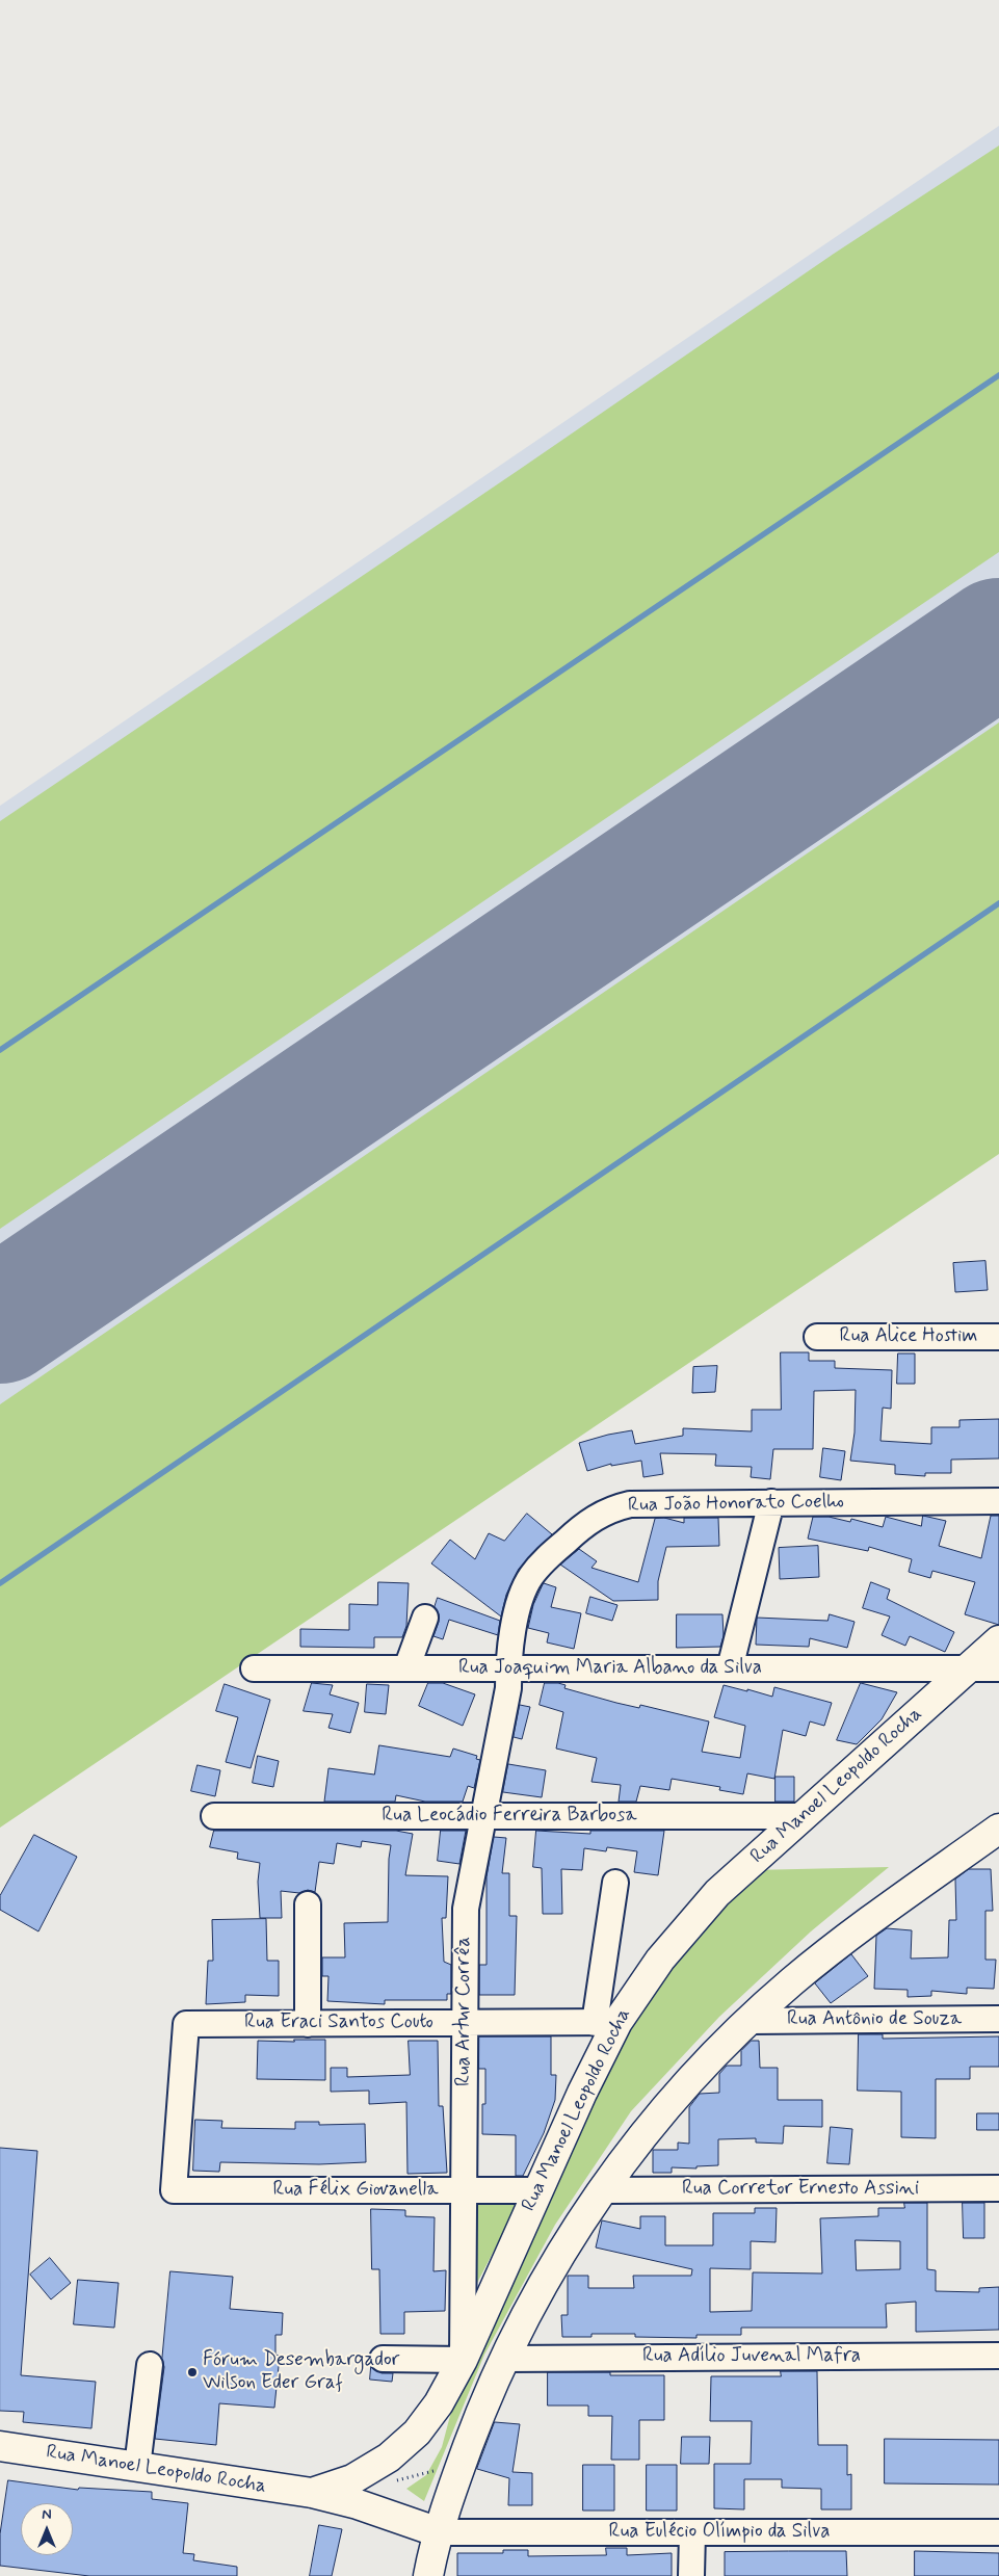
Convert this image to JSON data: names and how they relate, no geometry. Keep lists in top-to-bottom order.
{
  "streets": {
    "main road": ["Rua Manoel Leopoldo Rocha"],
    "street": [
      "Rua Alice Hostim",
      "Rua João Honorato Coelho",
      "Rua Joaquim Maria Albano da Silva",
      "Rua Leocádio Ferreira Barbosa",
      "Rua Artur Corrêa",
      "Rua Antônio de Souza",
      "Rua Eraci Santos Couto",
      "Rua Corretor Ernesto Assini",
      "Rua Félix Giovanella",
      "Rua Adílio Juvenal Mafra",
      "Rua Eulécio Olímpio da Silva"
    ]
  },
  "crossings": [
    ["Rua João Honorato Coelho", "Rua Joaquim Maria Albano da Silva"],
    ["Rua João Honorato Coelho", "Rua Artur Corrêa"],
    ["Rua Joaquim Maria Albano da Silva", "Rua Manoel Leopoldo Rocha"],
    ["Rua Joaquim Maria Albano da Silva", "Rua Artur Corrêa"],
    ["Rua Manoel Leopoldo Rocha", "Rua Leocádio Ferreira Barbosa"],
    ["Rua Manoel Leopoldo Rocha", "Rua Artur Corrêa"],
    ["Rua Manoel Leopoldo Rocha", "Rua Eraci Santos Couto"],
    ["Rua Manoel Leopoldo Rocha", "Rua Félix Giovanella"],
    ["Rua Manoel Leopoldo Rocha", "Rua Eulécio Olímpio da Silva"],
    ["Rua Leocádio Ferreira Barbosa", "Rua Artur Corrêa"],
    ["Rua Artur Corrêa", "Rua Eraci Santos Couto"],
    ["Rua Artur Corrêa", "Rua Félix Giovanella"],
    ["Rua Eraci Santos Couto", "Rua Félix Giovanella"]
  ],
  "places": ["Fórum Desembargador Wilson Eder Graf"],
  "north": "top"
}
